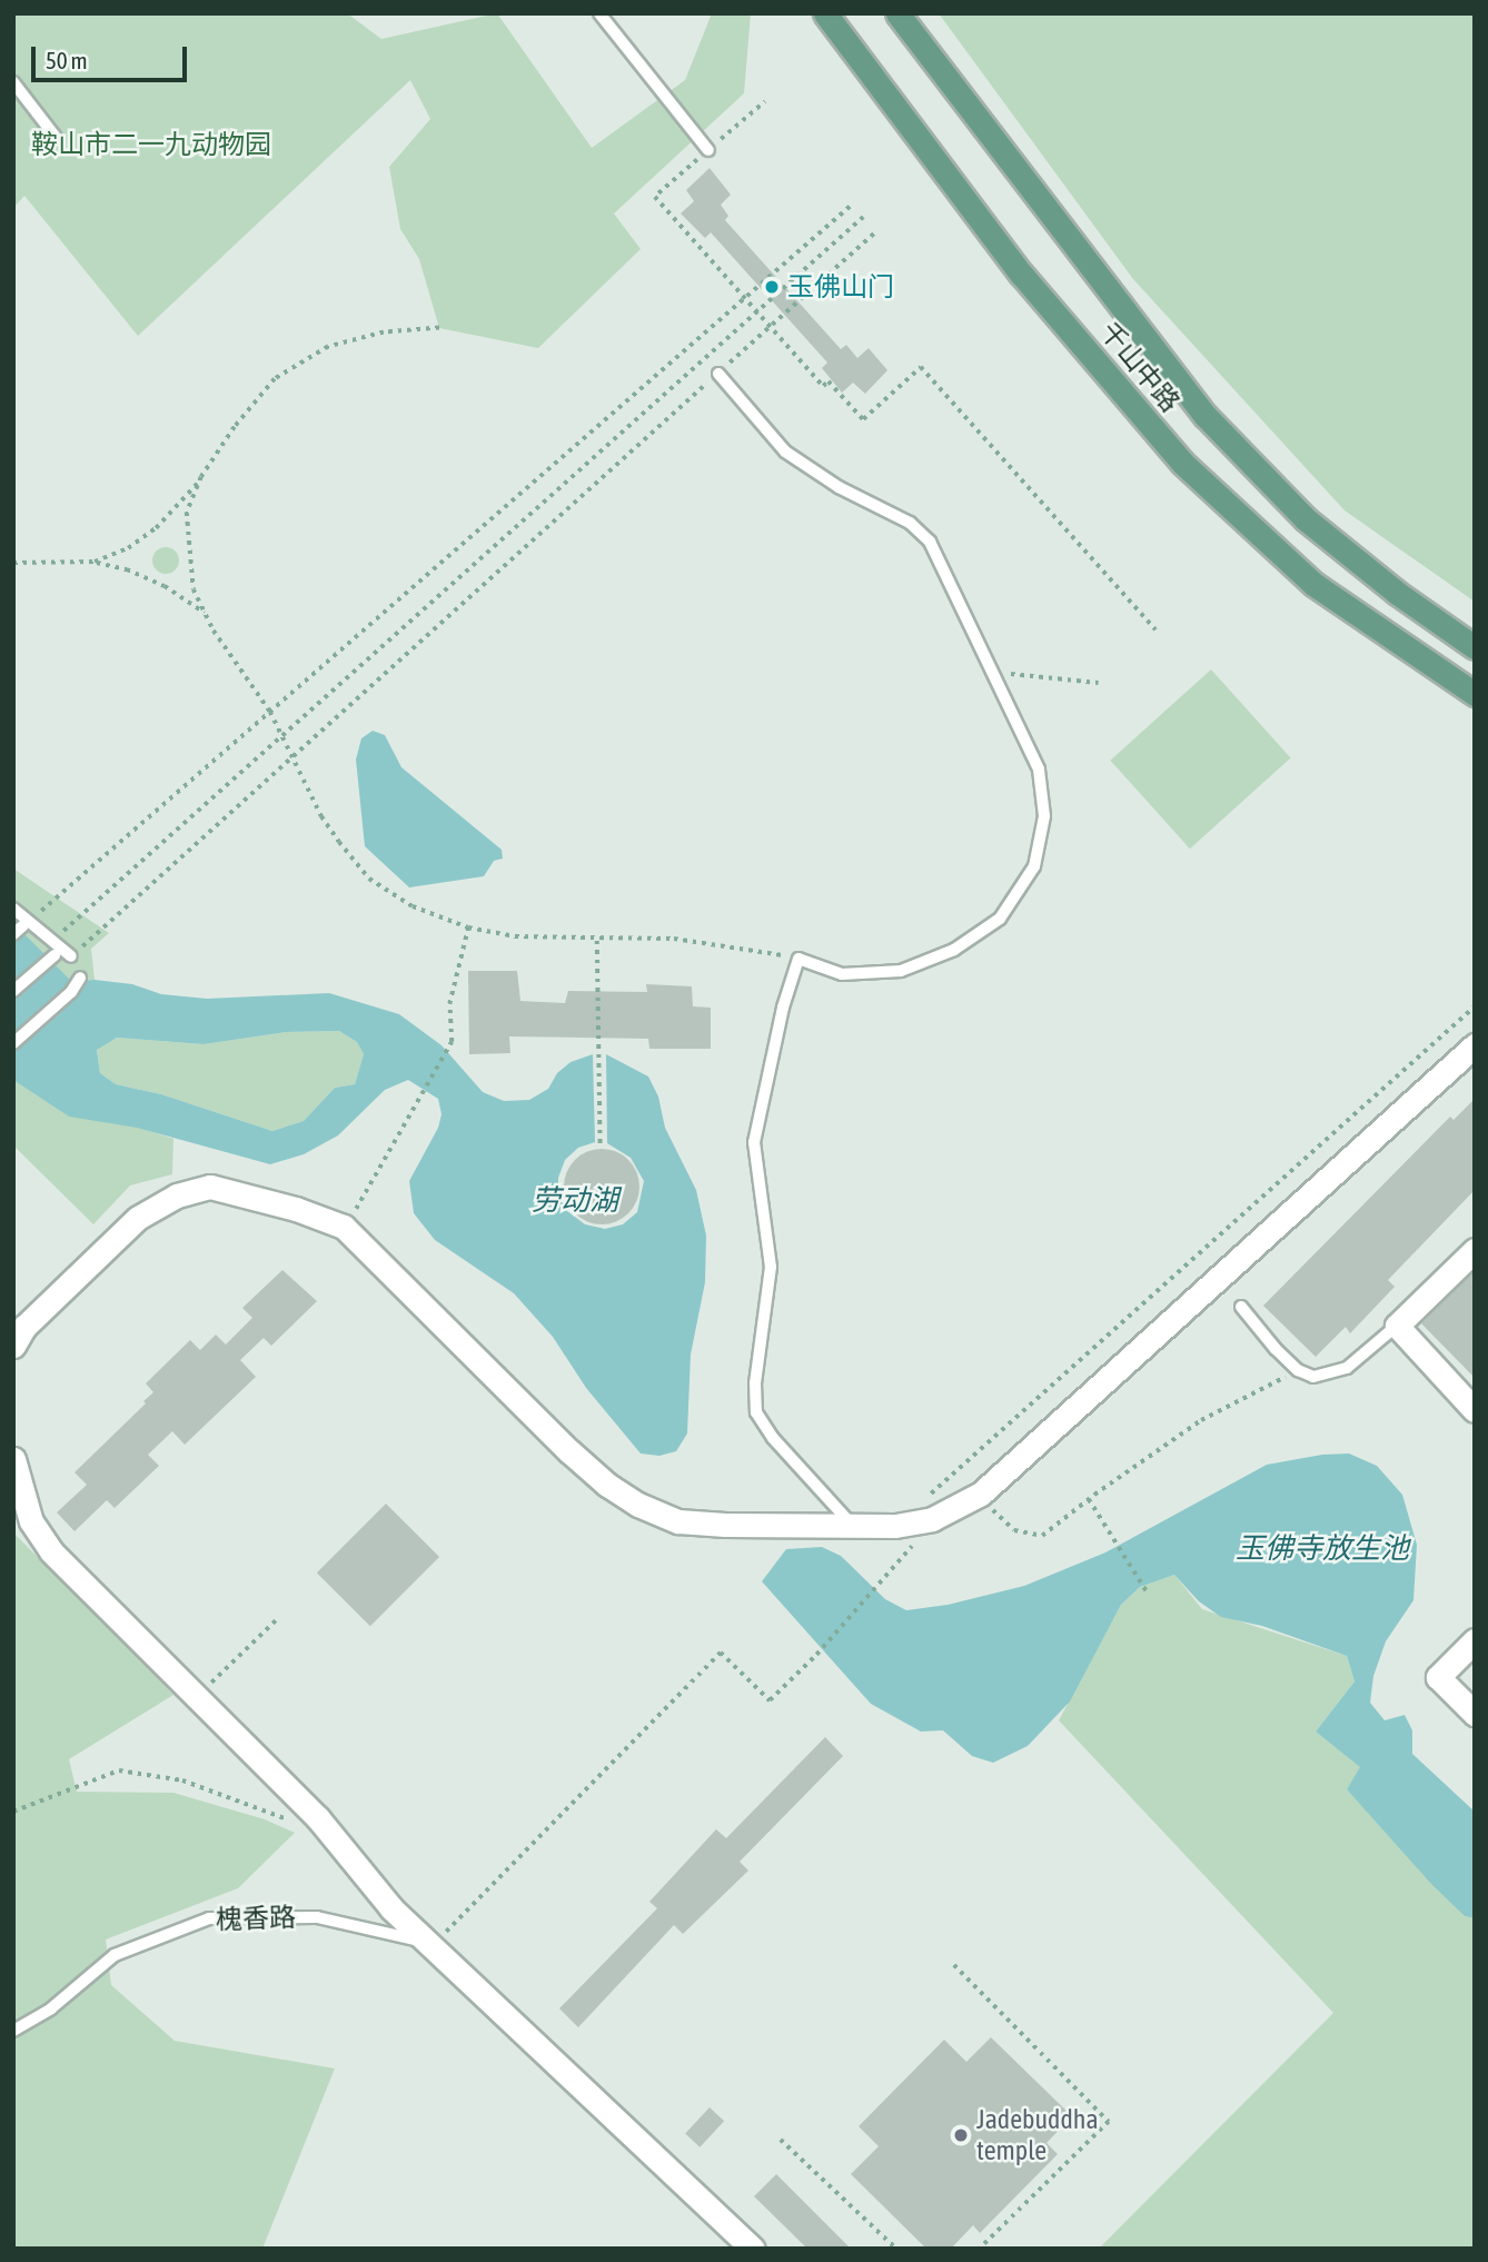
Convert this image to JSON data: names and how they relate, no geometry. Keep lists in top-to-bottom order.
{
  "streets": {
    "main road": ["千山中路"],
    "lane": ["槐香路"]
  },
  "water": ["劳动湖", "玉佛寺放生池"],
  "parks": ["鞍山市二一九动物园"],
  "places": ["玉佛山门", "Jadebuddha temple"],
  "scale_bar": "50 m"
}
